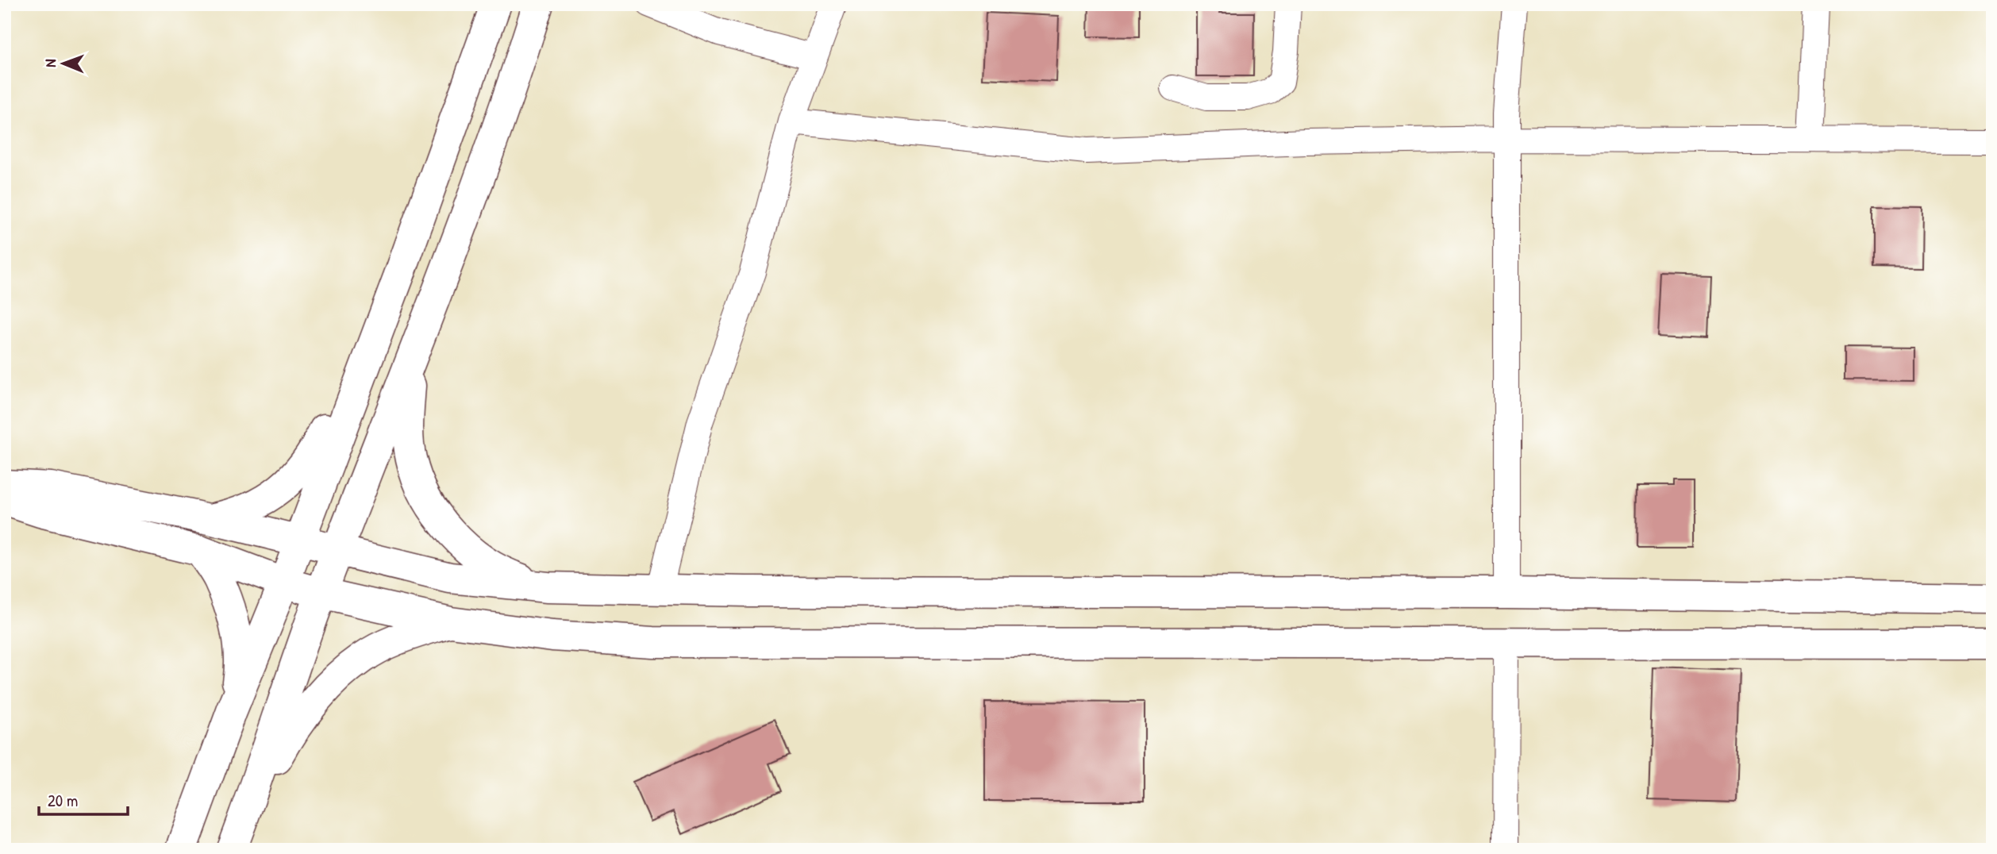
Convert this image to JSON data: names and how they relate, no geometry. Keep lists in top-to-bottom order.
{
  "scale_bar": "20 m",
  "north": "left"
}
